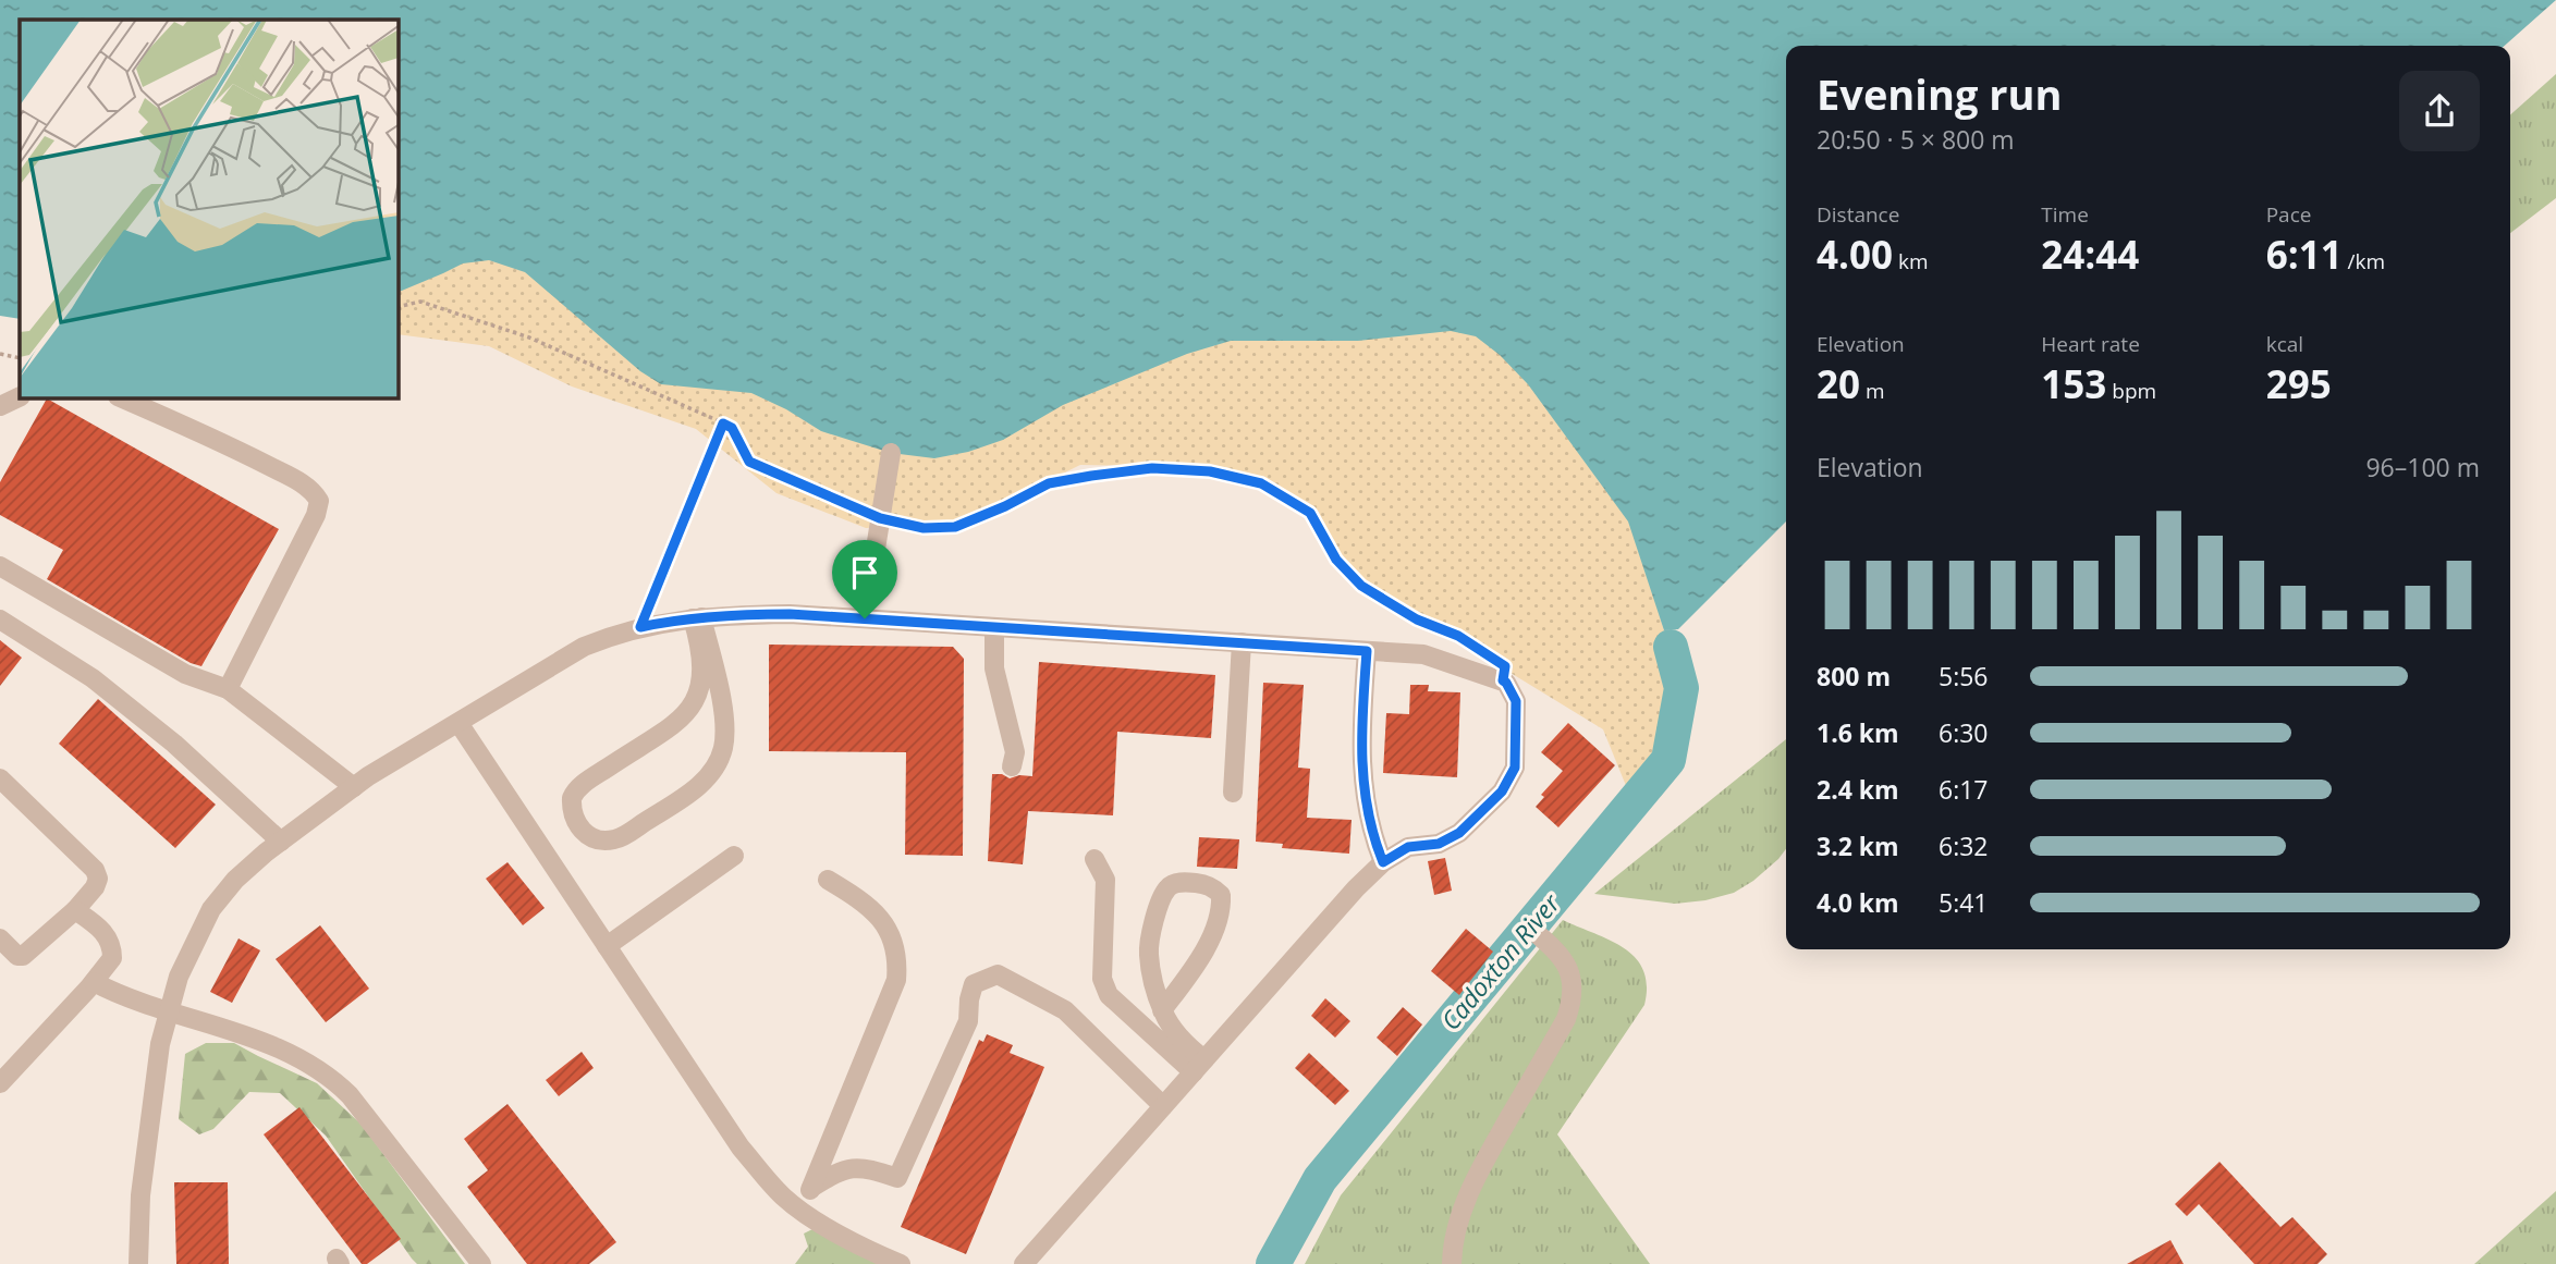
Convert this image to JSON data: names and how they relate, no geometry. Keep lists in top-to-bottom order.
{
  "water": ["Cadoxton River"],
  "page": {
    "heading": ["Evening run", "20:50 · 5 × 800 m"],
    "stats": [
      ["Distance", "4.00 km"],
      ["Time", "24:44"],
      ["Pace", "6:11 /km"],
      ["Elevation", "20 m"],
      ["Heart rate", "153 bpm"],
      ["kcal", "295"]
    ],
    "chart": ["Elevation", "96–100 m"],
    "list": [
      {
        "name": "800 m",
        "note": "5:56"
      },
      {
        "name": "1.6 km",
        "note": "6:30"
      },
      {
        "name": "2.4 km",
        "note": "6:17"
      },
      {
        "name": "3.2 km",
        "note": "6:32"
      },
      {
        "name": "4.0 km",
        "note": "5:41"
      }
    ]
  }
}
